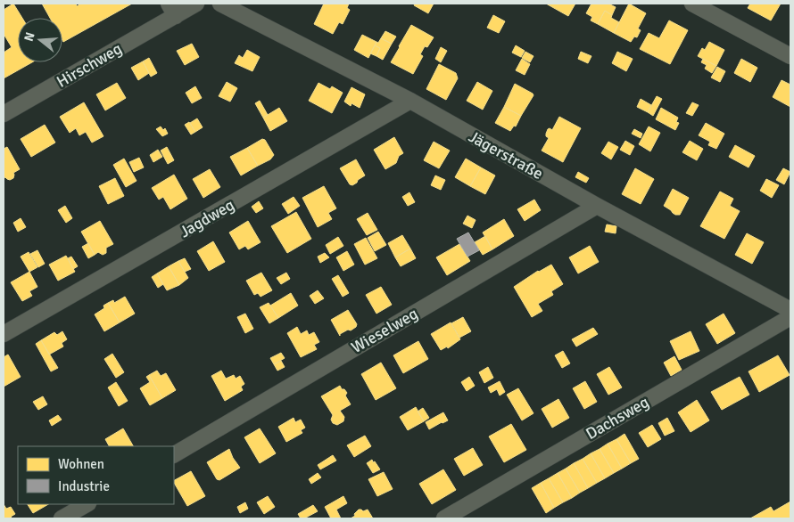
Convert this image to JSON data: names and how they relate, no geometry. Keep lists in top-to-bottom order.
{
  "streets": {
    "street": [
      "Hirschweg",
      "Jägerstraße",
      "Jagdweg",
      "Wieselweg",
      "Dachsweg"
    ]
  },
  "crossings": [
    ["Jägerstraße", "Jagdweg"],
    ["Jägerstraße", "Wieselweg"]
  ],
  "legend": ["Wohnen", "Industrie"],
  "north": "left"
}
